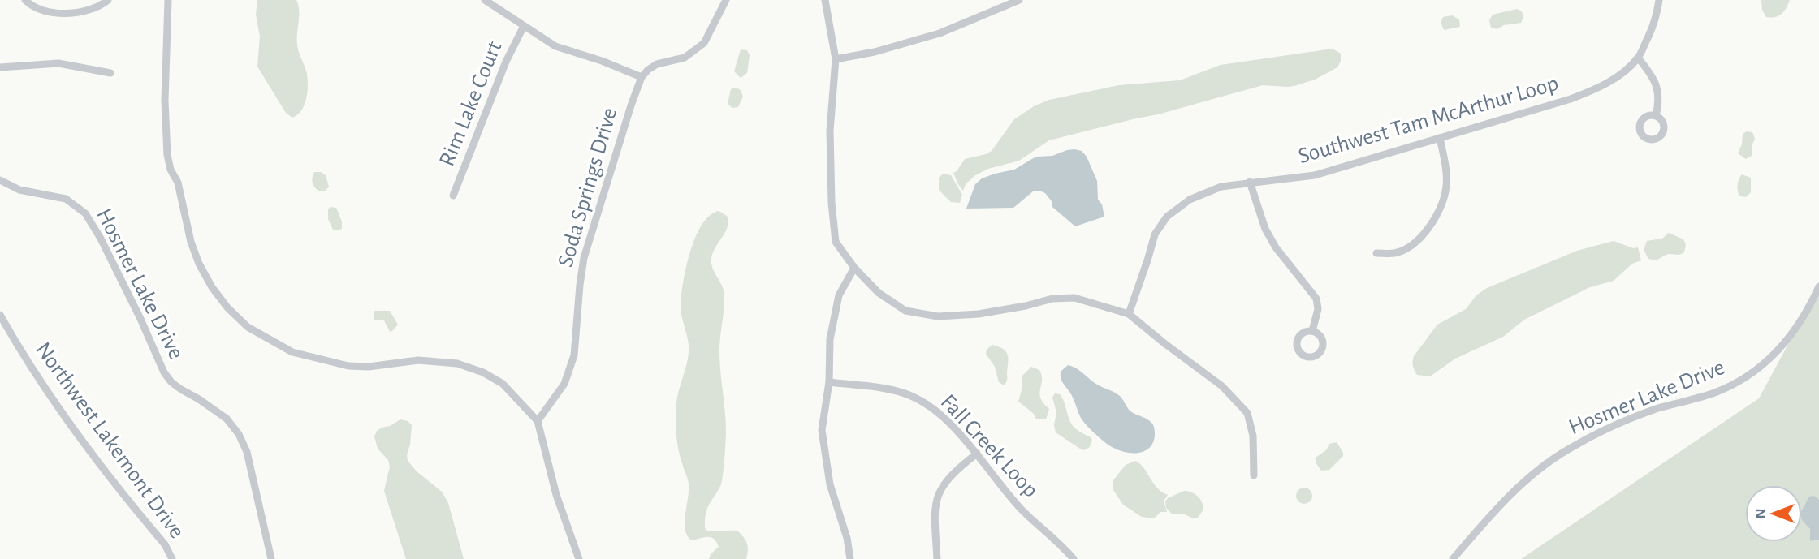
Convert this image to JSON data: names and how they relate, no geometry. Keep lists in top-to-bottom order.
{
  "streets": {
    "street": [
      "Rim Lake Court",
      "Southwest Tam McArthur Loop",
      "Soda Springs Drive",
      "Hosmer Lake Drive",
      "Northwest Lakemont Drive",
      "Fall Creek Loop"
    ]
  },
  "north": "left"
}
